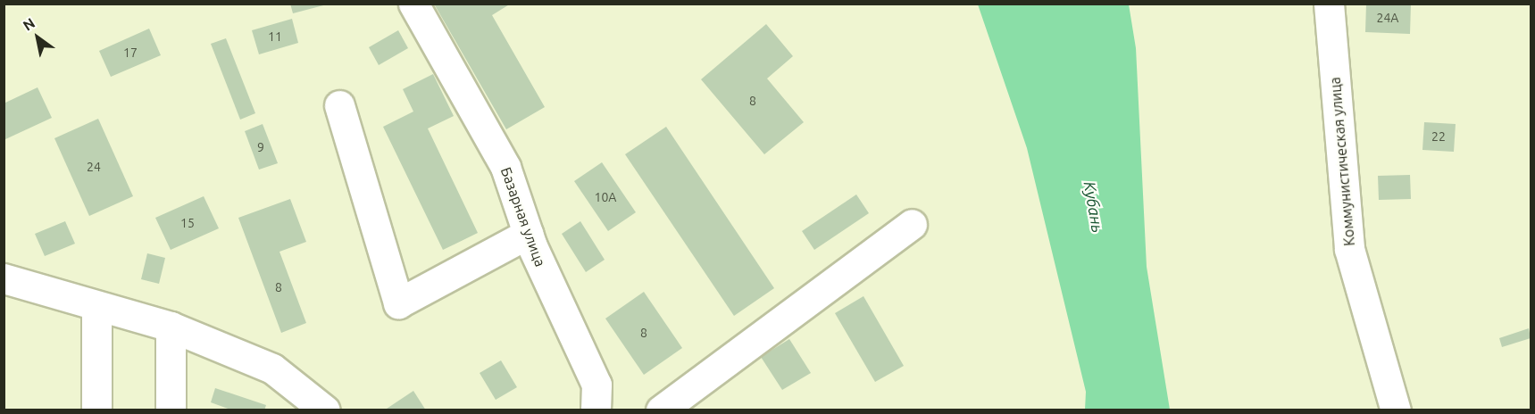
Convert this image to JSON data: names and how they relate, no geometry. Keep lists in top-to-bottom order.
{
  "streets": {
    "street": ["Коммунистическая улица", "Базарная улица"]
  },
  "water": ["Кубань"],
  "house_numbers": [
    "24А",
    "11",
    "17",
    "8",
    "22",
    "9",
    "24",
    "10А",
    "15",
    "8",
    "8"
  ],
  "north": "top left"
}
